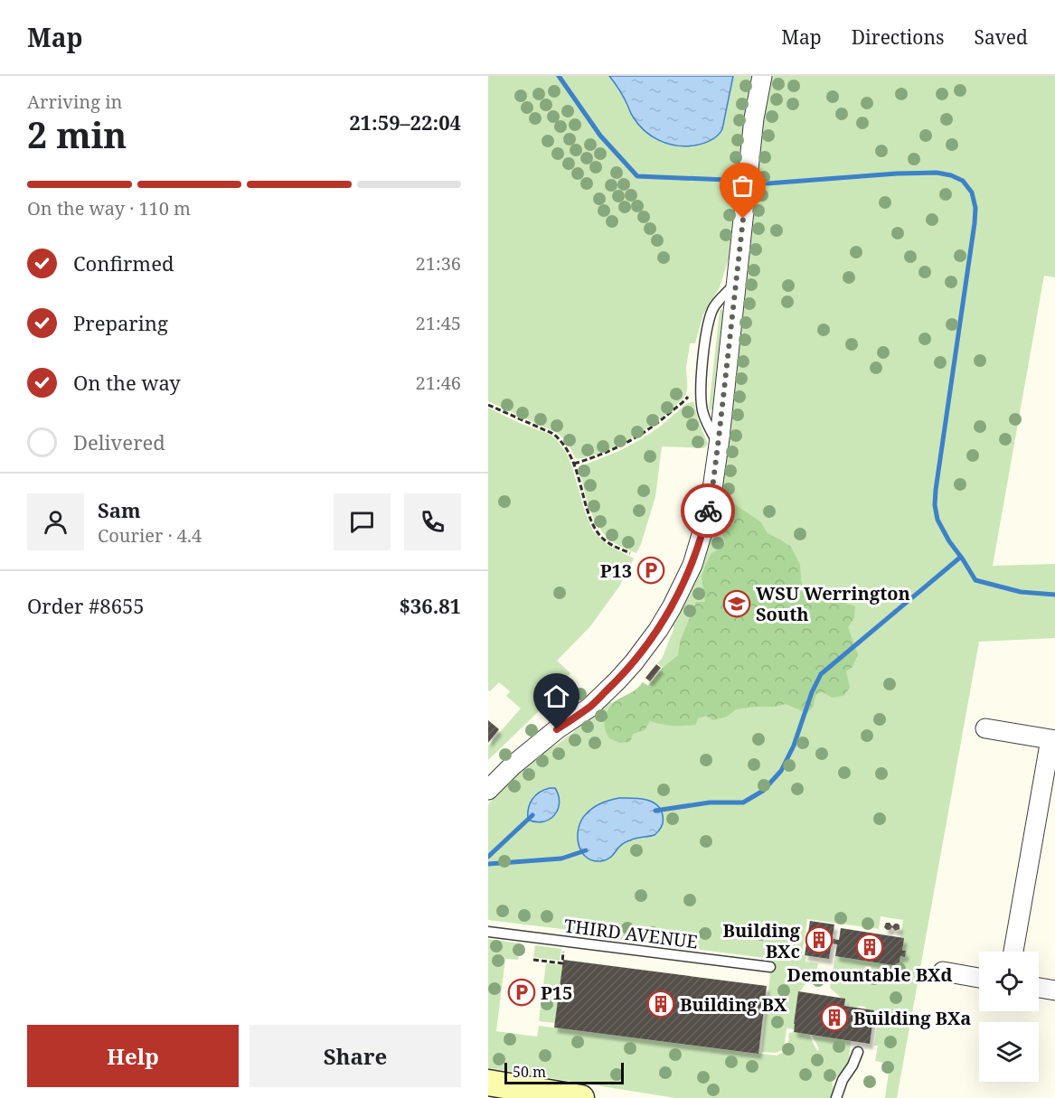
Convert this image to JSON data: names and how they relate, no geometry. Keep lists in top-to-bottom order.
{
  "streets": {
    "lane": ["THIRD AVENUE"]
  },
  "places": {
    "parking": ["P13", "P15"],
    "school or university": ["WSU Werrington South"],
    "building": [
      "Building BXc",
      "Demountable BXd",
      "Building BX",
      "Building BXa"
    ]
  },
  "scale_bar": "50 m",
  "page": {
    "header": "Map",
    "nav": ["Map", "Directions", "Saved"],
    "heading": ["2 min", "Arriving in", "21:59–22:04"],
    "panel": [
      "Sam",
      "Courier · 4.4",
      "Order #8655",
      "$36.81"
    ],
    "bar": "On the way · 110 m",
    "list": [
      ["Confirmed", "21:36"],
      ["Preparing", "21:45"],
      ["On the way", "21:46"],
      "Delivered"
    ],
    "buttons": ["Help", "Share"],
    "scale": "50 m"
  }
}
